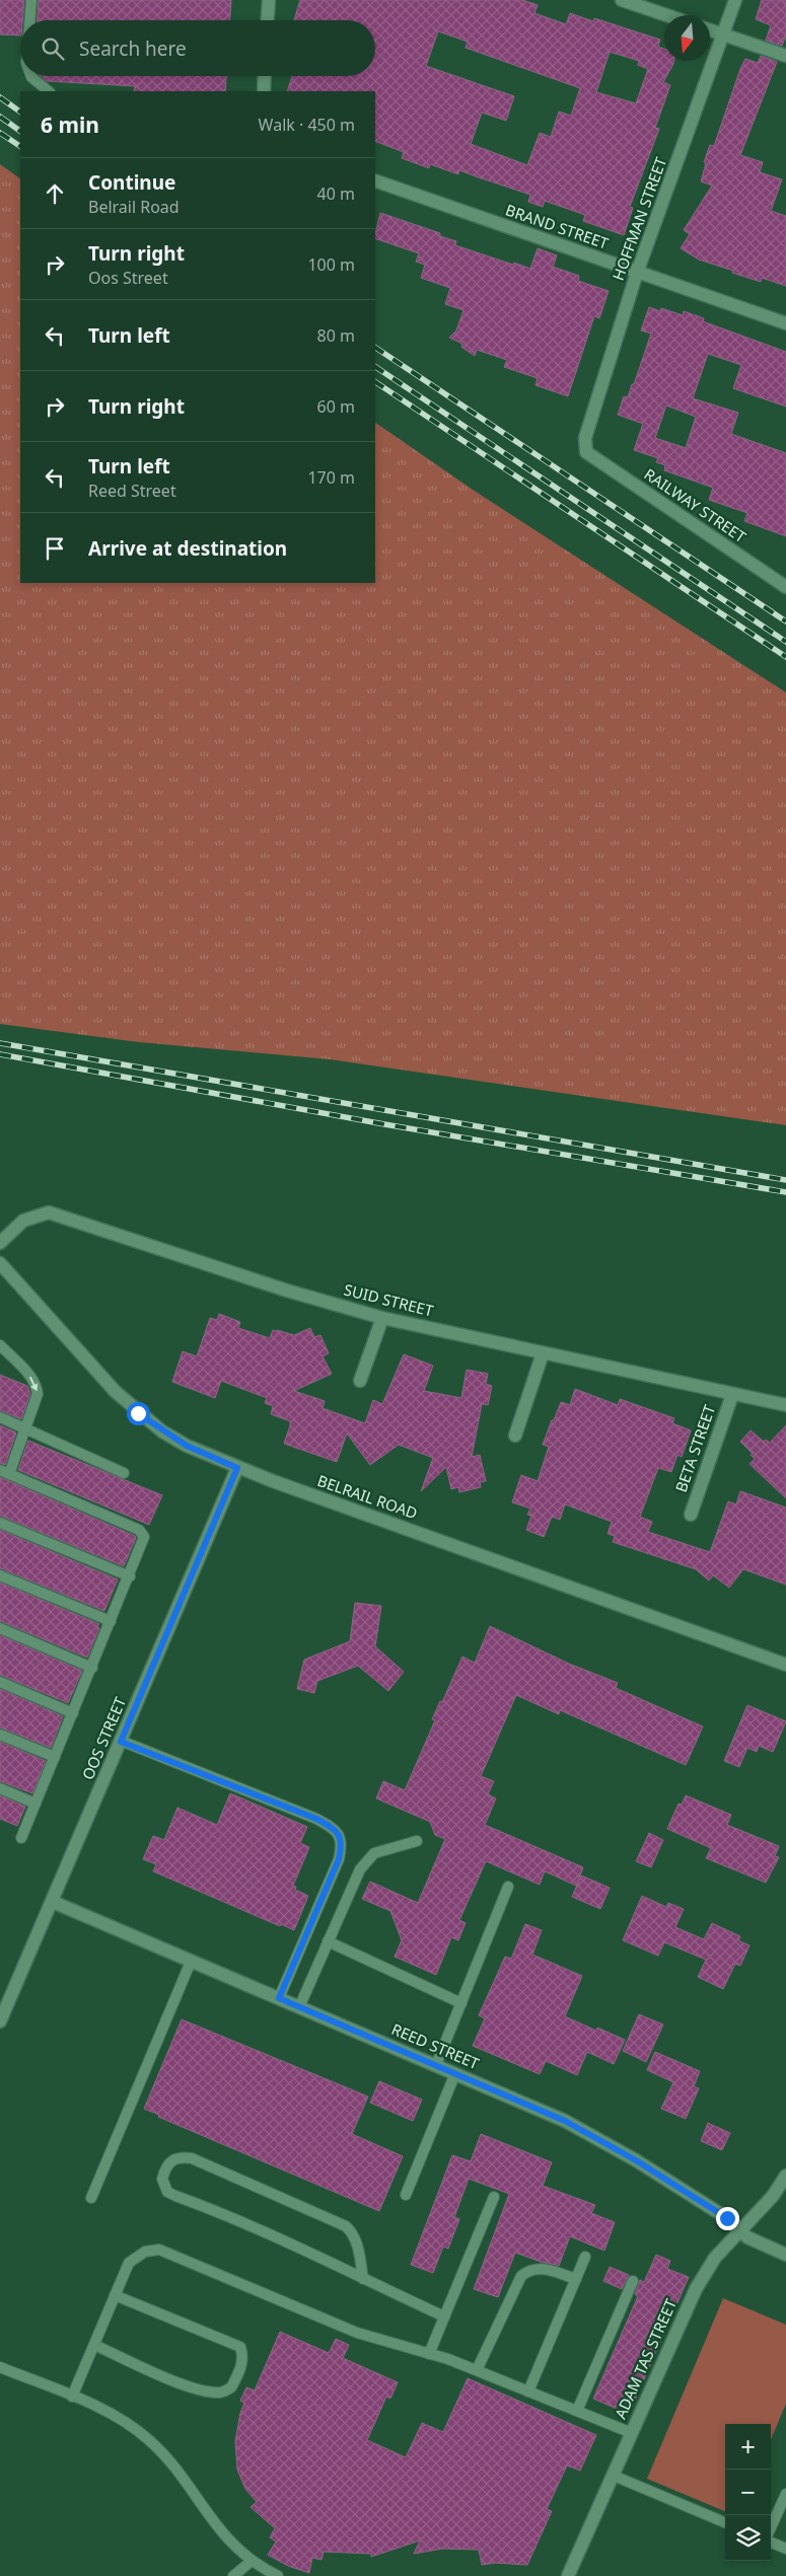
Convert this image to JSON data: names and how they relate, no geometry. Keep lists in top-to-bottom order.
{
  "streets": {
    "street": [
      "HOFFMAN STREET",
      "BRAND STREET",
      "RAILWAY STREET",
      "SUID STREET",
      "BETA STREET",
      "BELRAIL ROAD",
      "OOS STREET",
      "REED STREET",
      "ADAM TAS STREET"
    ]
  },
  "crossings": [
    ["HOFFMAN STREET", "BRAND STREET"],
    ["HOFFMAN STREET", "RAILWAY STREET"],
    ["SUID STREET", "BETA STREET"],
    ["BELRAIL ROAD", "OOS STREET"],
    ["OOS STREET", "REED STREET"],
    ["REED STREET", "ADAM TAS STREET"]
  ],
  "north": "bottom",
  "page": {
    "search": "Search here",
    "heading": ["6 min", "Walk · 450 m"],
    "list": [
      ["Continue", "Belrail Road", "40 m"],
      ["Turn right", "Oos Street", "100 m"],
      ["Turn left", "80 m"],
      ["Turn right", "60 m"],
      ["Turn left", "Reed Street", "170 m"],
      "Arrive at destination"
    ],
    "map_buttons": ["+", "−"]
  }
}
